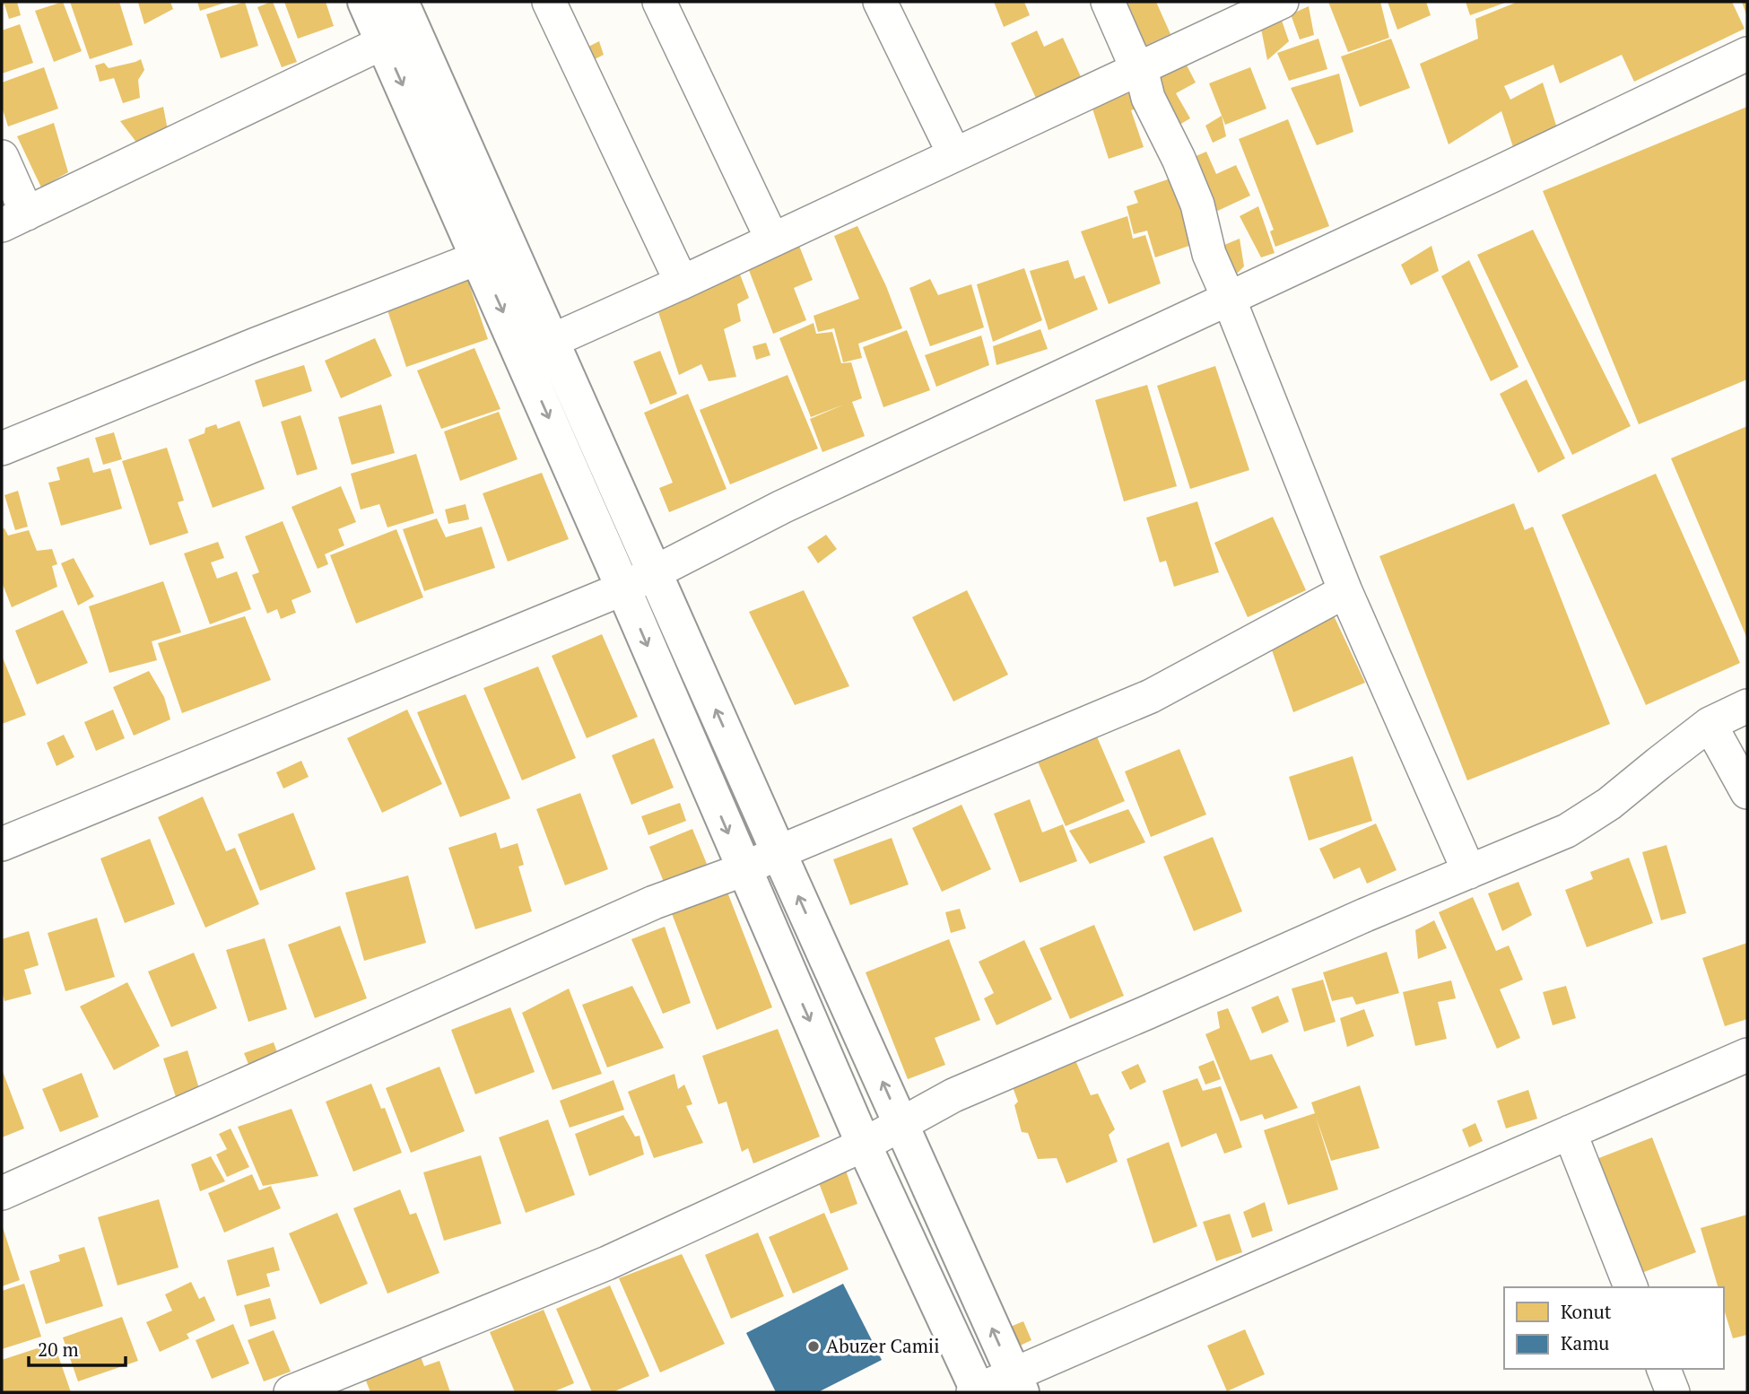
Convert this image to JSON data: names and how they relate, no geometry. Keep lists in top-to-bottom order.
{
  "places": ["Abuzer Camii"],
  "legend": ["Konut", "Kamu"],
  "scale_bar": "20 m"
}
